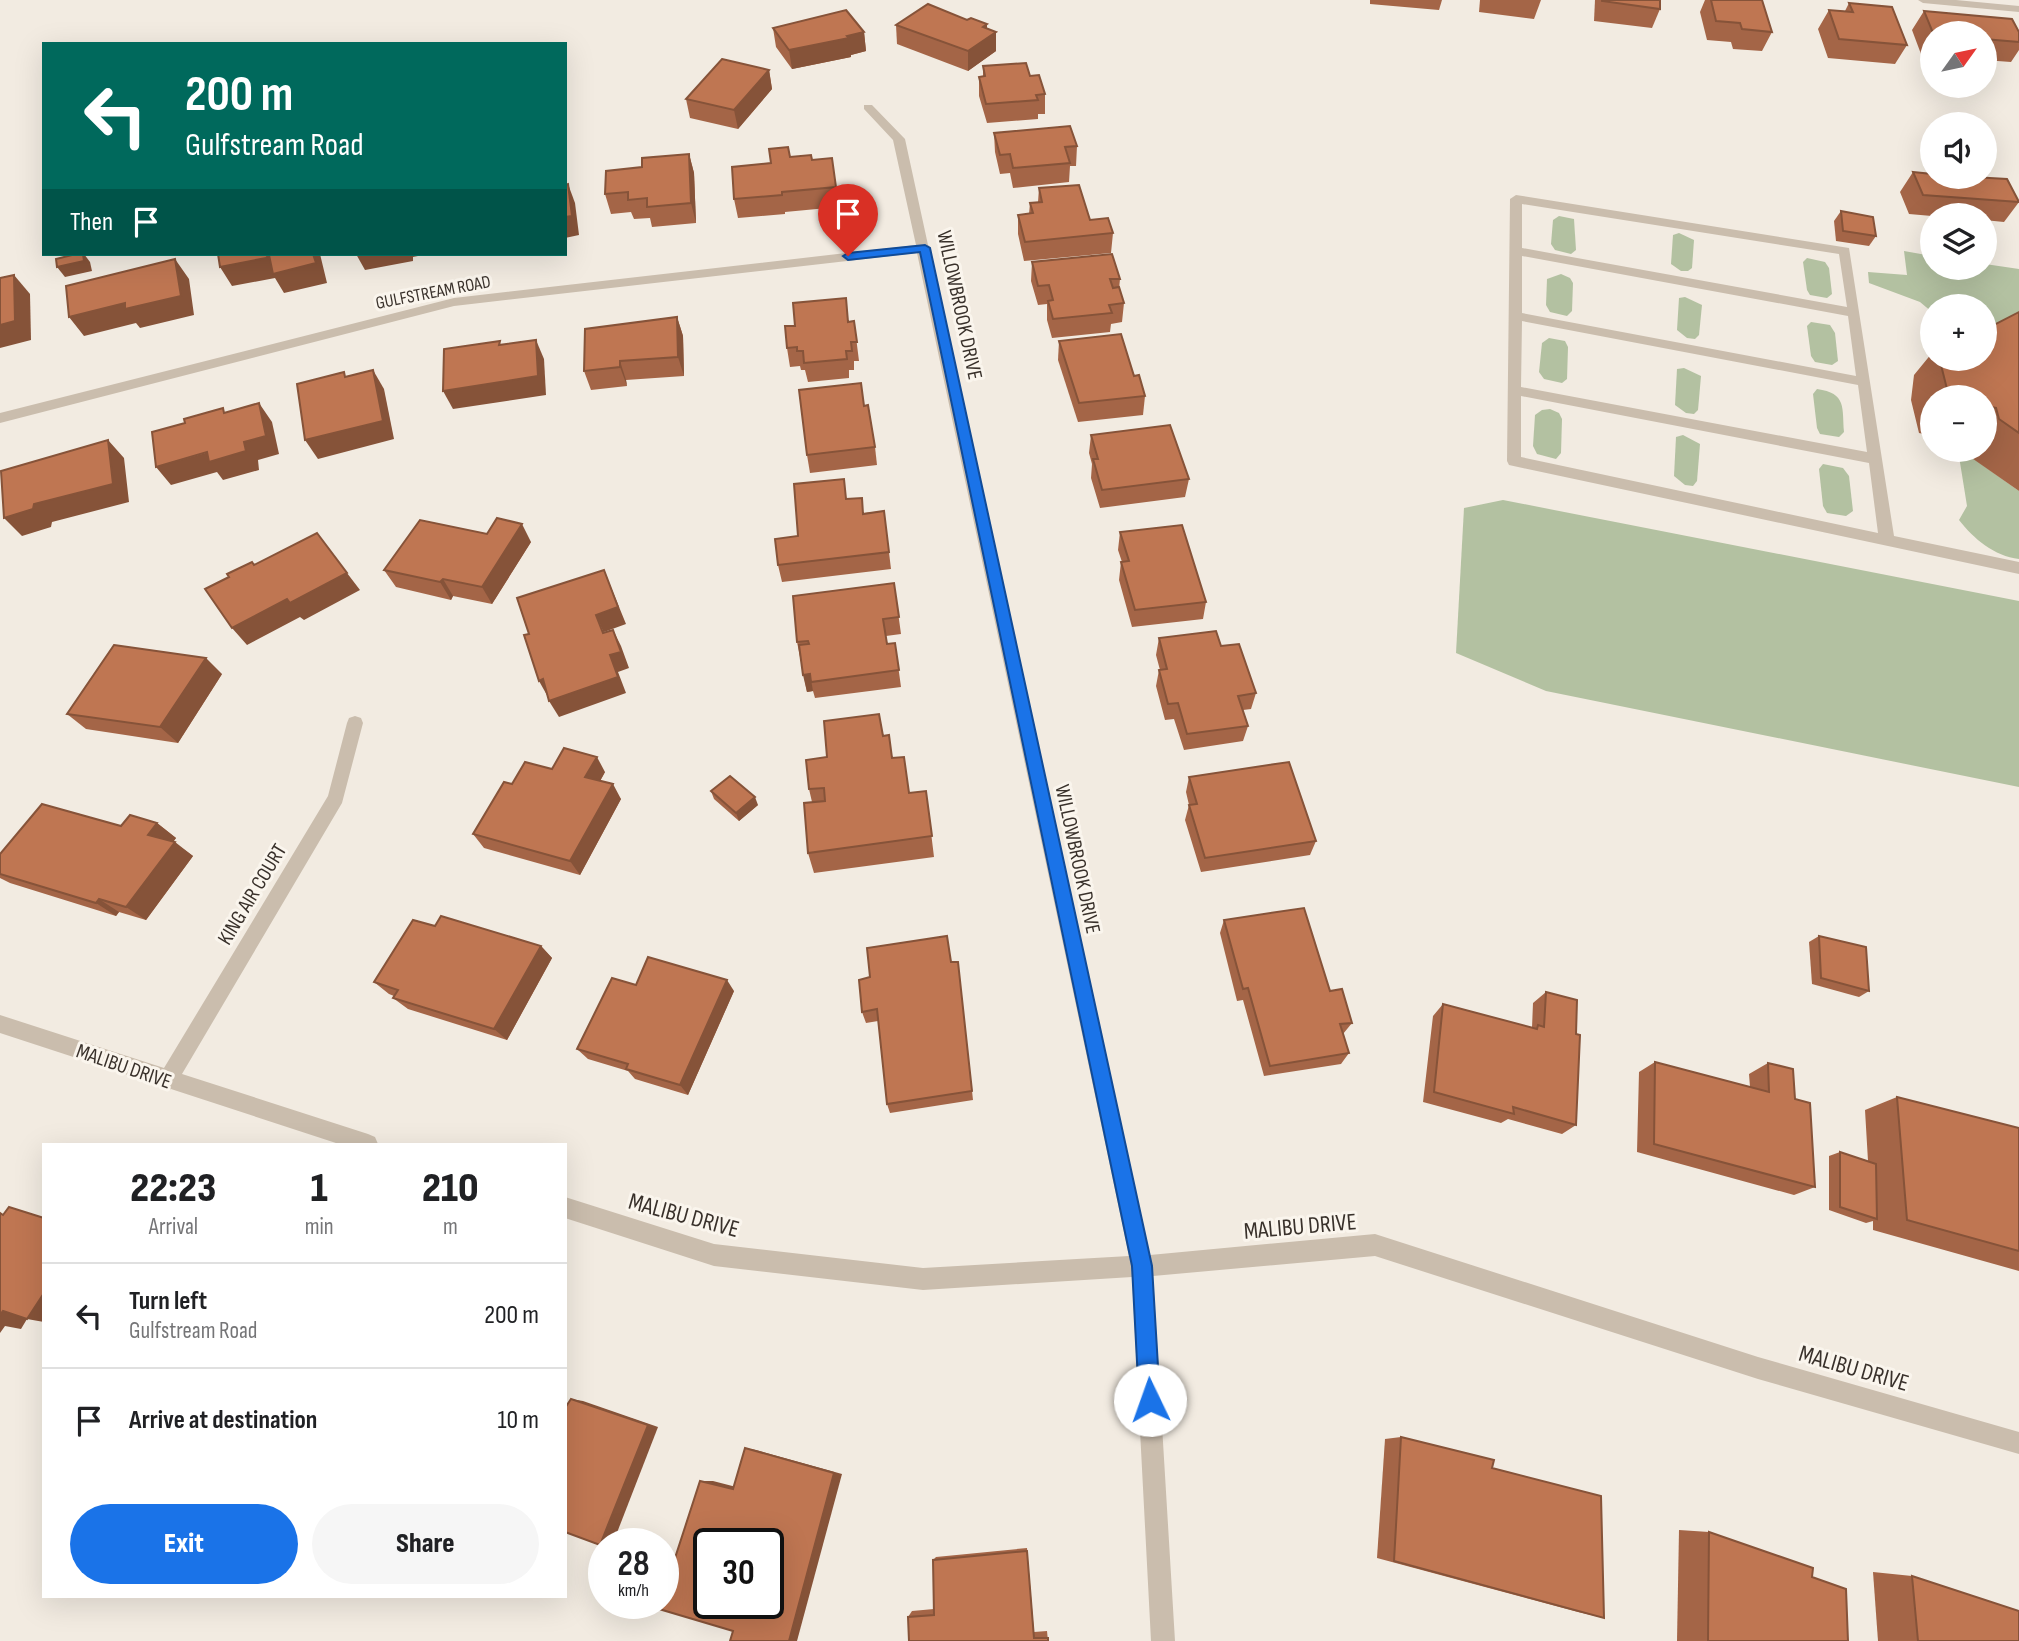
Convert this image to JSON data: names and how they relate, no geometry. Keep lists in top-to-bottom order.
{
  "streets": {
    "street": [
      "GULFSTREAM ROAD",
      "WILLOWBROOK DRIVE",
      "KING AIR COURT",
      "MALIBU DRIVE"
    ]
  },
  "crossings": [
    ["GULFSTREAM ROAD", "WILLOWBROOK DRIVE"],
    ["WILLOWBROOK DRIVE", "MALIBU DRIVE"],
    ["KING AIR COURT", "MALIBU DRIVE"]
  ],
  "north": "top right",
  "page": {
    "map_buttons": ["+", "−"],
    "turn": ["200 m", "Gulfstream Road"],
    "then": "Then",
    "eta": [
      "22:23",
      "Arrival",
      "1",
      "min",
      "210",
      "m"
    ],
    "list": [
      {
        "name": "Turn left",
        "note": "Gulfstream Road",
        "value": "200 m"
      },
      {
        "name": "Arrive at destination",
        "value": "10 m"
      }
    ],
    "buttons": ["Exit", "Share"],
    "speed": "28 km/h",
    "limit": "30"
  }
}
